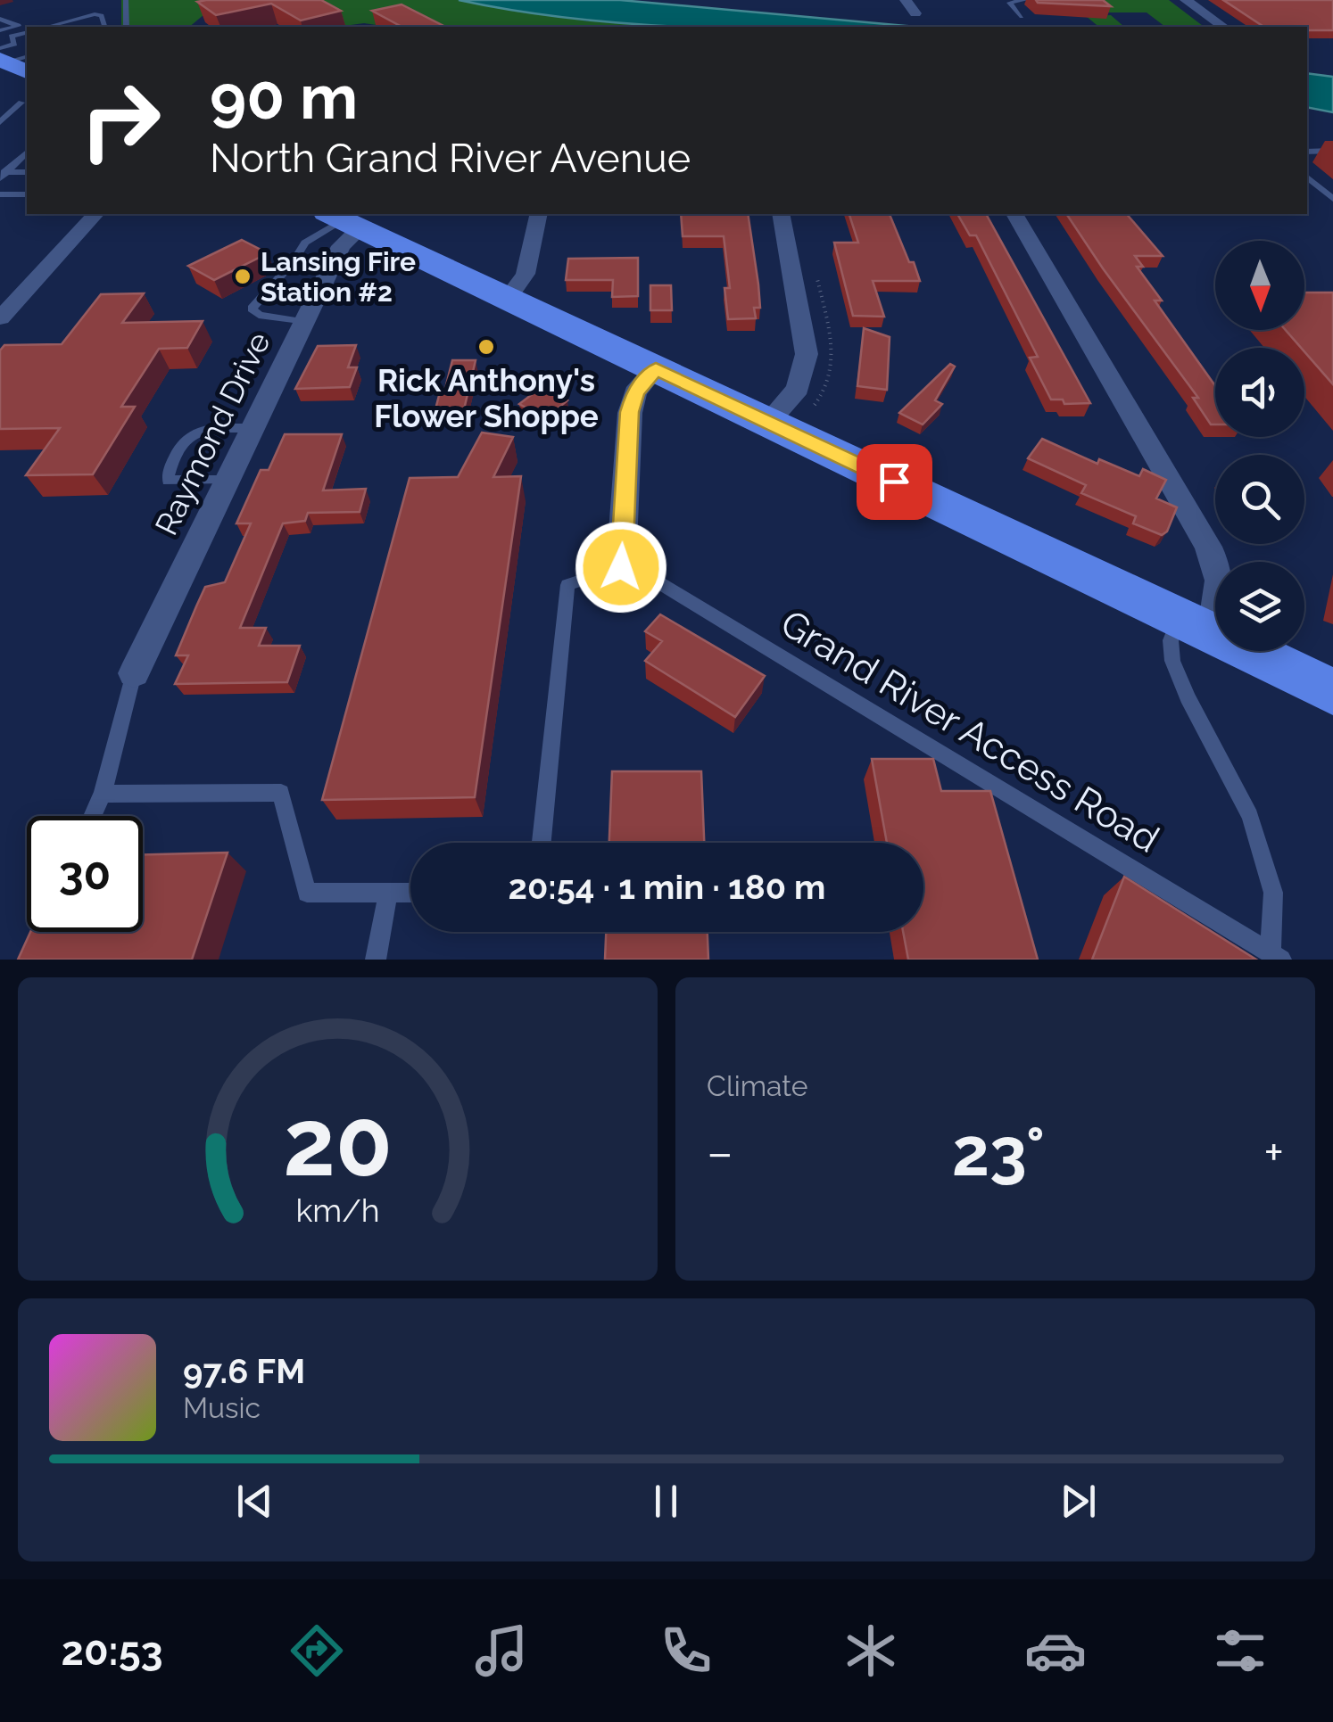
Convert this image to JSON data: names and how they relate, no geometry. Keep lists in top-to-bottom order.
{
  "streets": {
    "street": ["Raymond Drive"],
    "lane": ["Grand River Access Road"]
  },
  "places": ["Lansing Fire Station #2", "Rick Anthony's Flower Shoppe"],
  "north": "bottom",
  "page": {
    "turn": ["90 m", "North Grand River Avenue"],
    "limit": "30",
    "trip": "20:54 · 1 min · 180 m",
    "tile": "Climate",
    "heat": ["−", "23°", "+"],
    "song": ["97.6 FM", "Music"],
    "tabs": "20:53",
    "gauge": ["20", "km/h"]
  }
}
